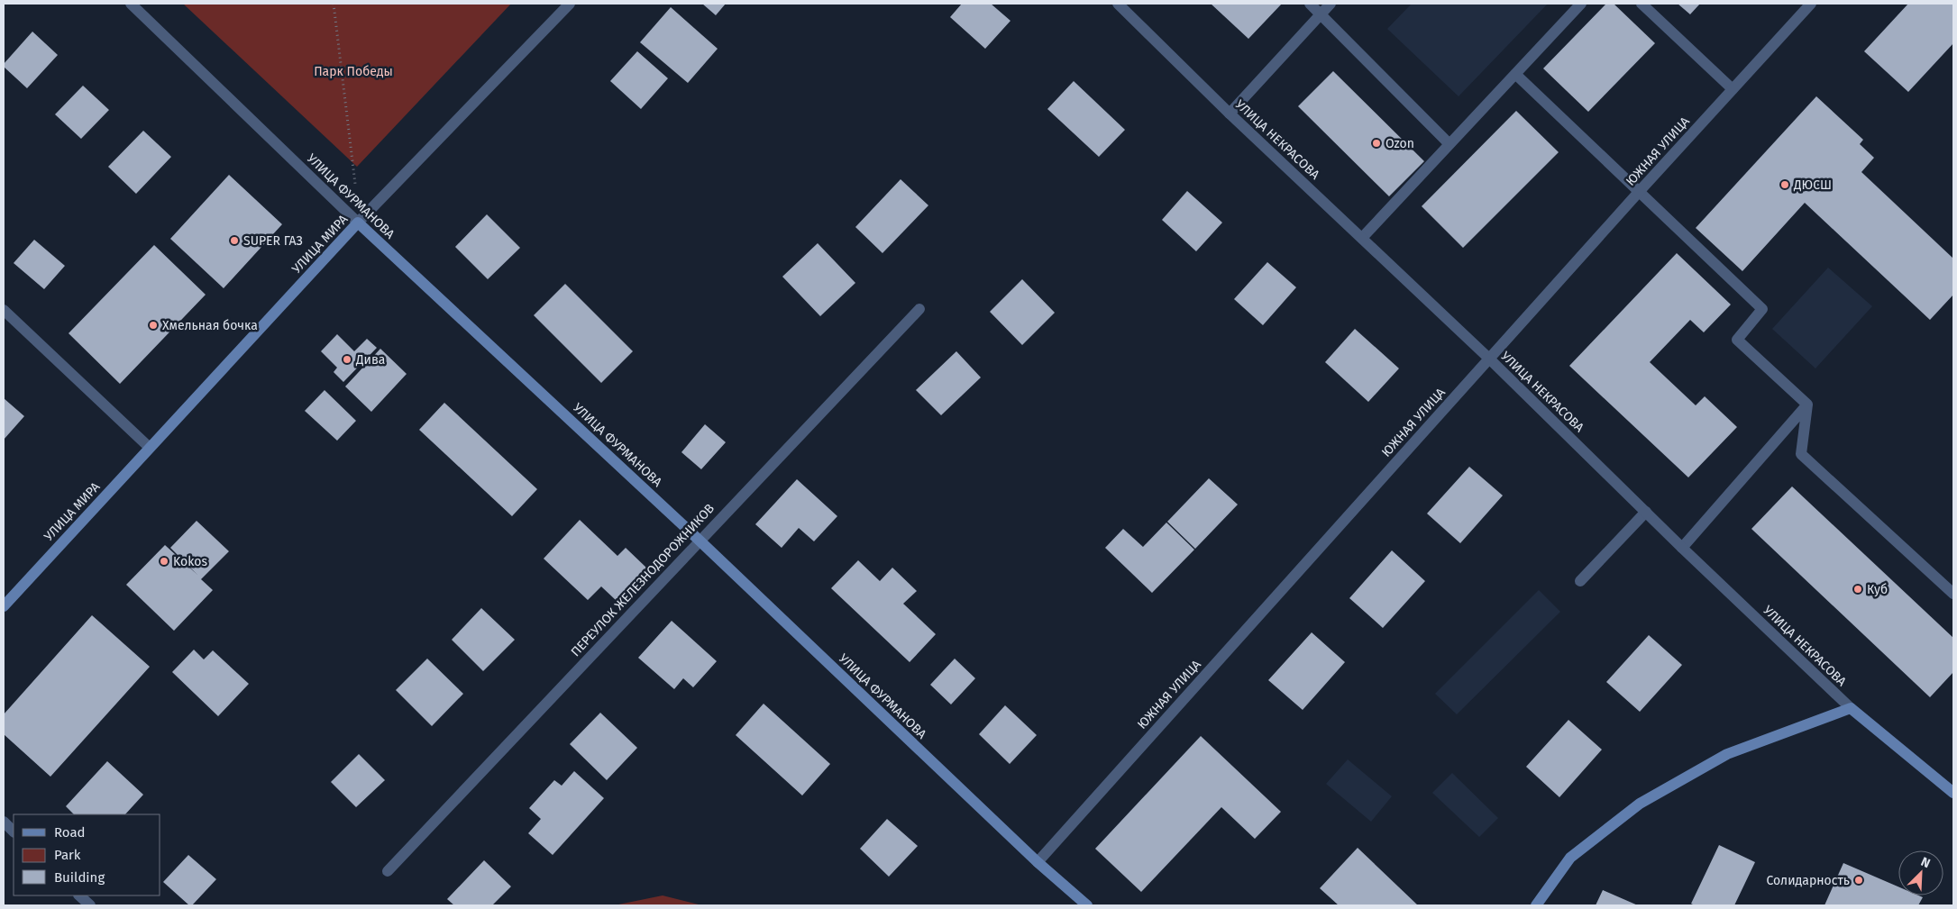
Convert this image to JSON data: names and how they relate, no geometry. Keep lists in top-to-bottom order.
{
  "streets": {
    "main road": ["УЛИЦА НЕКРАСОВА", "УЛИЦА ФУРМАНОВА", "УЛИЦА МИРА"],
    "street": ["ЮЖНАЯ УЛИЦА", "ПЕРЕУЛОК ЖЕЛЕЗНОДОРОЖНИКОВ"]
  },
  "crossings": [
    ["УЛИЦА НЕКРАСОВА", "ЮЖНАЯ УЛИЦА"],
    ["ЮЖНАЯ УЛИЦА", "УЛИЦА ФУРМАНОВА"],
    ["УЛИЦА ФУРМАНОВА", "УЛИЦА МИРА"],
    ["УЛИЦА ФУРМАНОВА", "ПЕРЕУЛОК ЖЕЛЕЗНОДОРОЖНИКОВ"]
  ],
  "parks": ["Парк Победы"],
  "places": [
    "Ozon",
    "ДЮСШ",
    "SUPER ГАЗ",
    "Хмельная бочка",
    "Дива",
    "Kokos",
    "Куб",
    "Солидарность"
  ],
  "legend": ["Road", "Park", "Building"],
  "north": "top right"
}
